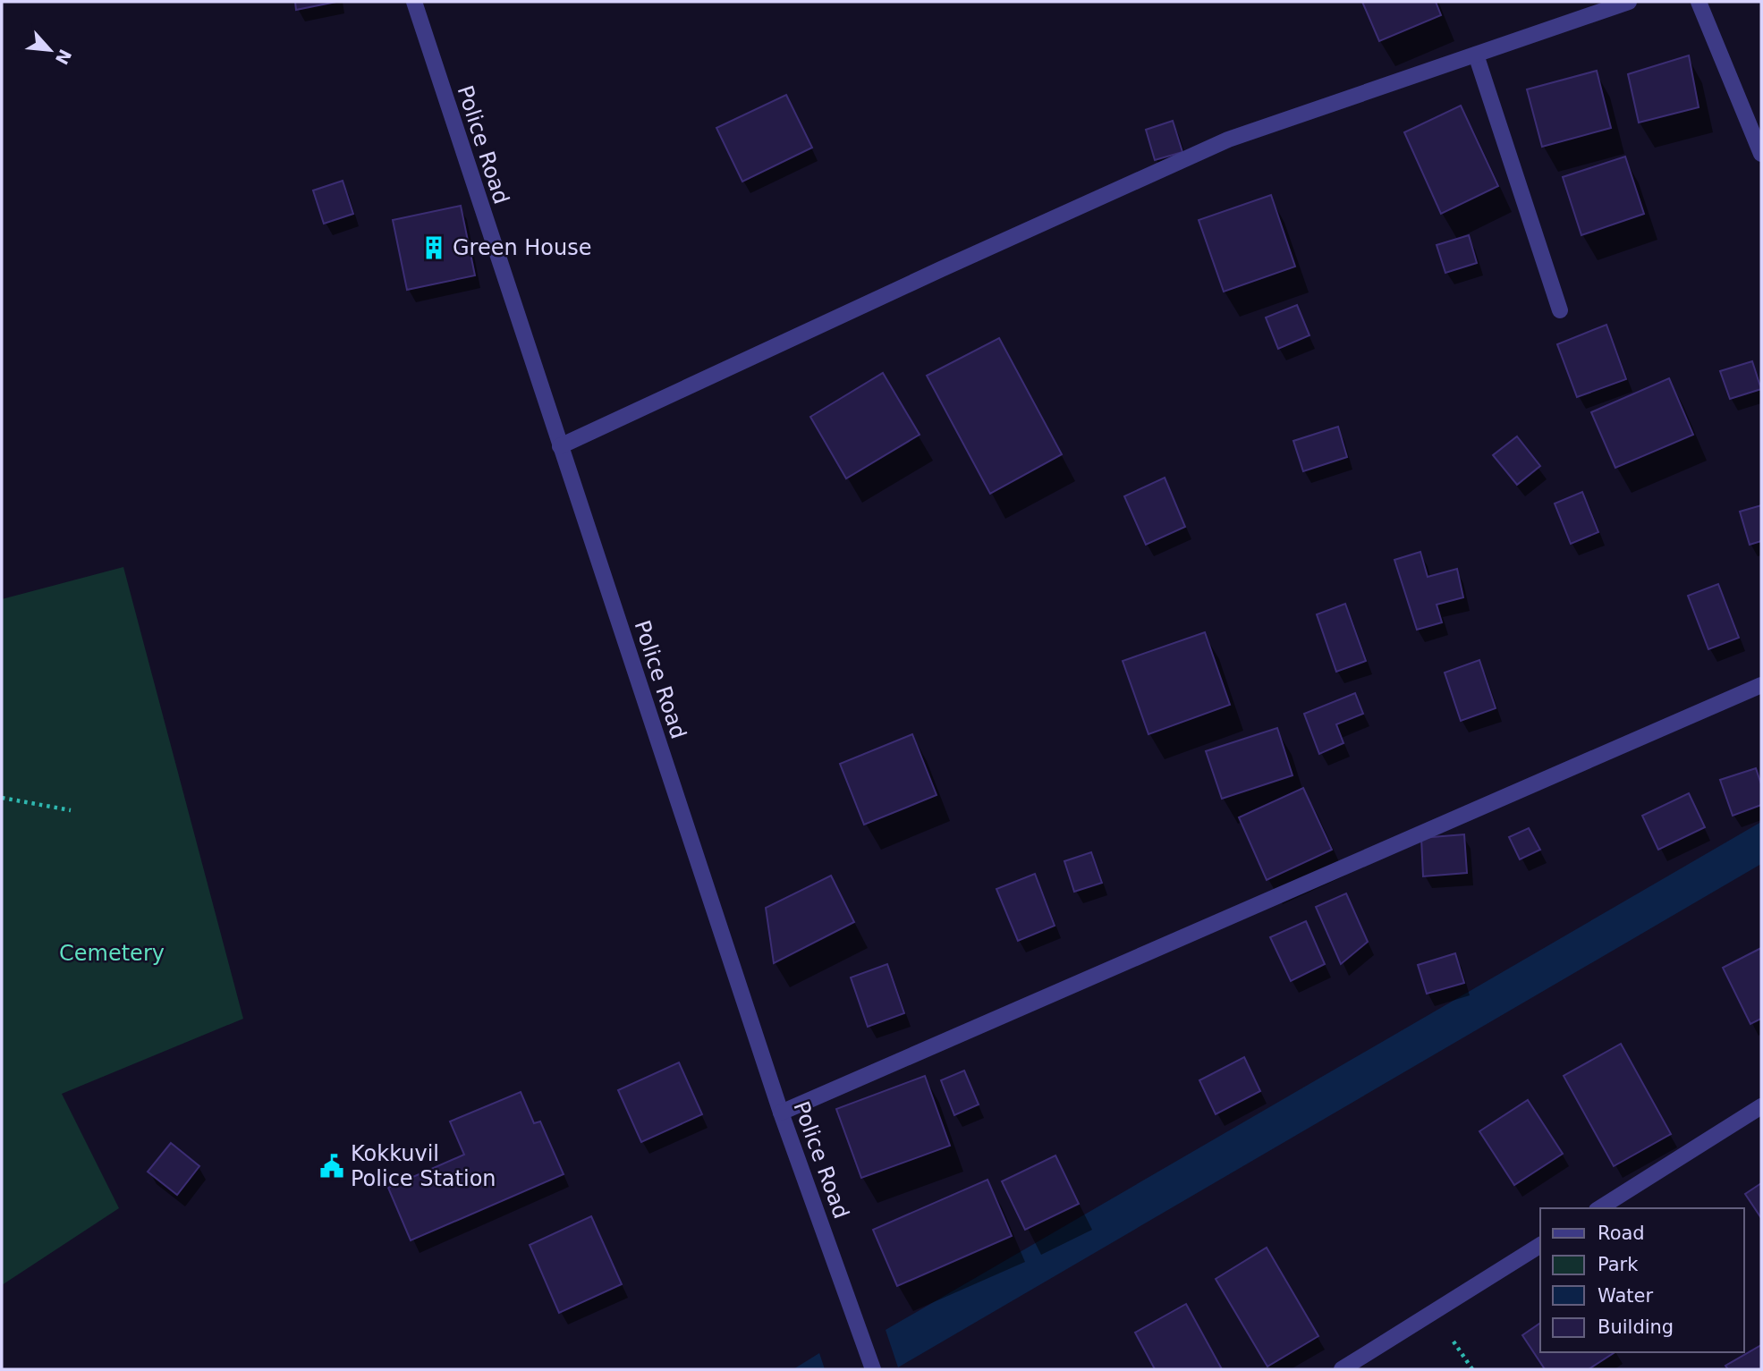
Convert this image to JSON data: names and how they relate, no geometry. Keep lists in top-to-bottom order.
{
  "streets": {
    "street": ["Police Road"]
  },
  "parks": ["Cemetery"],
  "places": {
    "building": ["Green House"],
    "public building": ["Kokkuvil Police Station"]
  },
  "legend": [
    "Road",
    "Park",
    "Water",
    "Building"
  ],
  "north": "bottom right"
}
